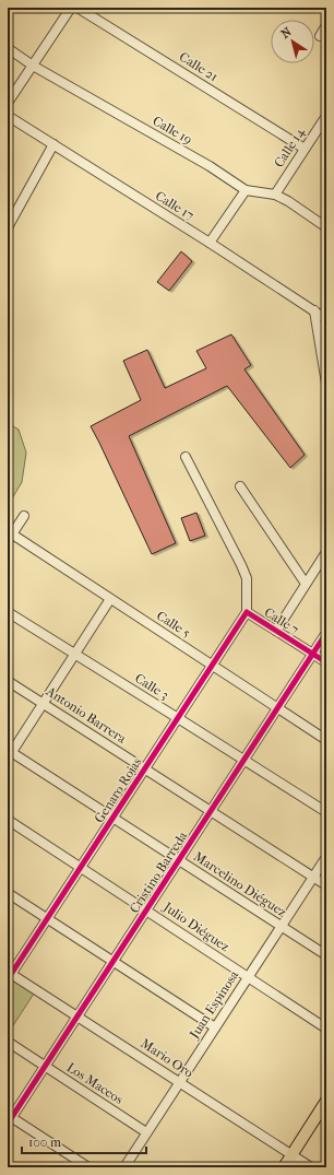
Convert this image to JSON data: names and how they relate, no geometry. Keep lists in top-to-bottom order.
{
  "streets": {
    "street": [
      "Calle 21",
      "Calle 19",
      "Calle 14",
      "Calle 17",
      "Calle 7",
      "Calle 5",
      "Calle 3",
      "Antonio Barrera",
      "Genaro Rojas",
      "Cristino Barreda",
      "Marcelino Diéguez",
      "Julio Diéguez",
      "Juan Espinosa",
      "Mario Oro",
      "Los Maceos"
    ]
  },
  "crossings": [
    ["Calle 21", "Calle 14"],
    ["Calle 19", "Calle 14"],
    ["Calle 7", "Genaro Rojas"],
    ["Calle 7", "Cristino Barreda"],
    ["Calle 5", "Genaro Rojas"],
    ["Calle 5", "Cristino Barreda"],
    ["Calle 3", "Genaro Rojas"],
    ["Calle 3", "Cristino Barreda"],
    ["Antonio Barrera", "Genaro Rojas"],
    ["Antonio Barrera", "Cristino Barreda"],
    ["Antonio Barrera", "Juan Espinosa"],
    ["Genaro Rojas", "Marcelino Diéguez"],
    ["Genaro Rojas", "Julio Diéguez"],
    ["Genaro Rojas", "Mario Oro"],
    ["Cristino Barreda", "Marcelino Diéguez"],
    ["Cristino Barreda", "Julio Diéguez"],
    ["Cristino Barreda", "Mario Oro"],
    ["Cristino Barreda", "Los Maceos"],
    ["Marcelino Diéguez", "Juan Espinosa"],
    ["Julio Diéguez", "Juan Espinosa"],
    ["Juan Espinosa", "Mario Oro"],
    ["Juan Espinosa", "Los Maceos"]
  ],
  "scale_bar": "100 m",
  "north": "top left"
}
